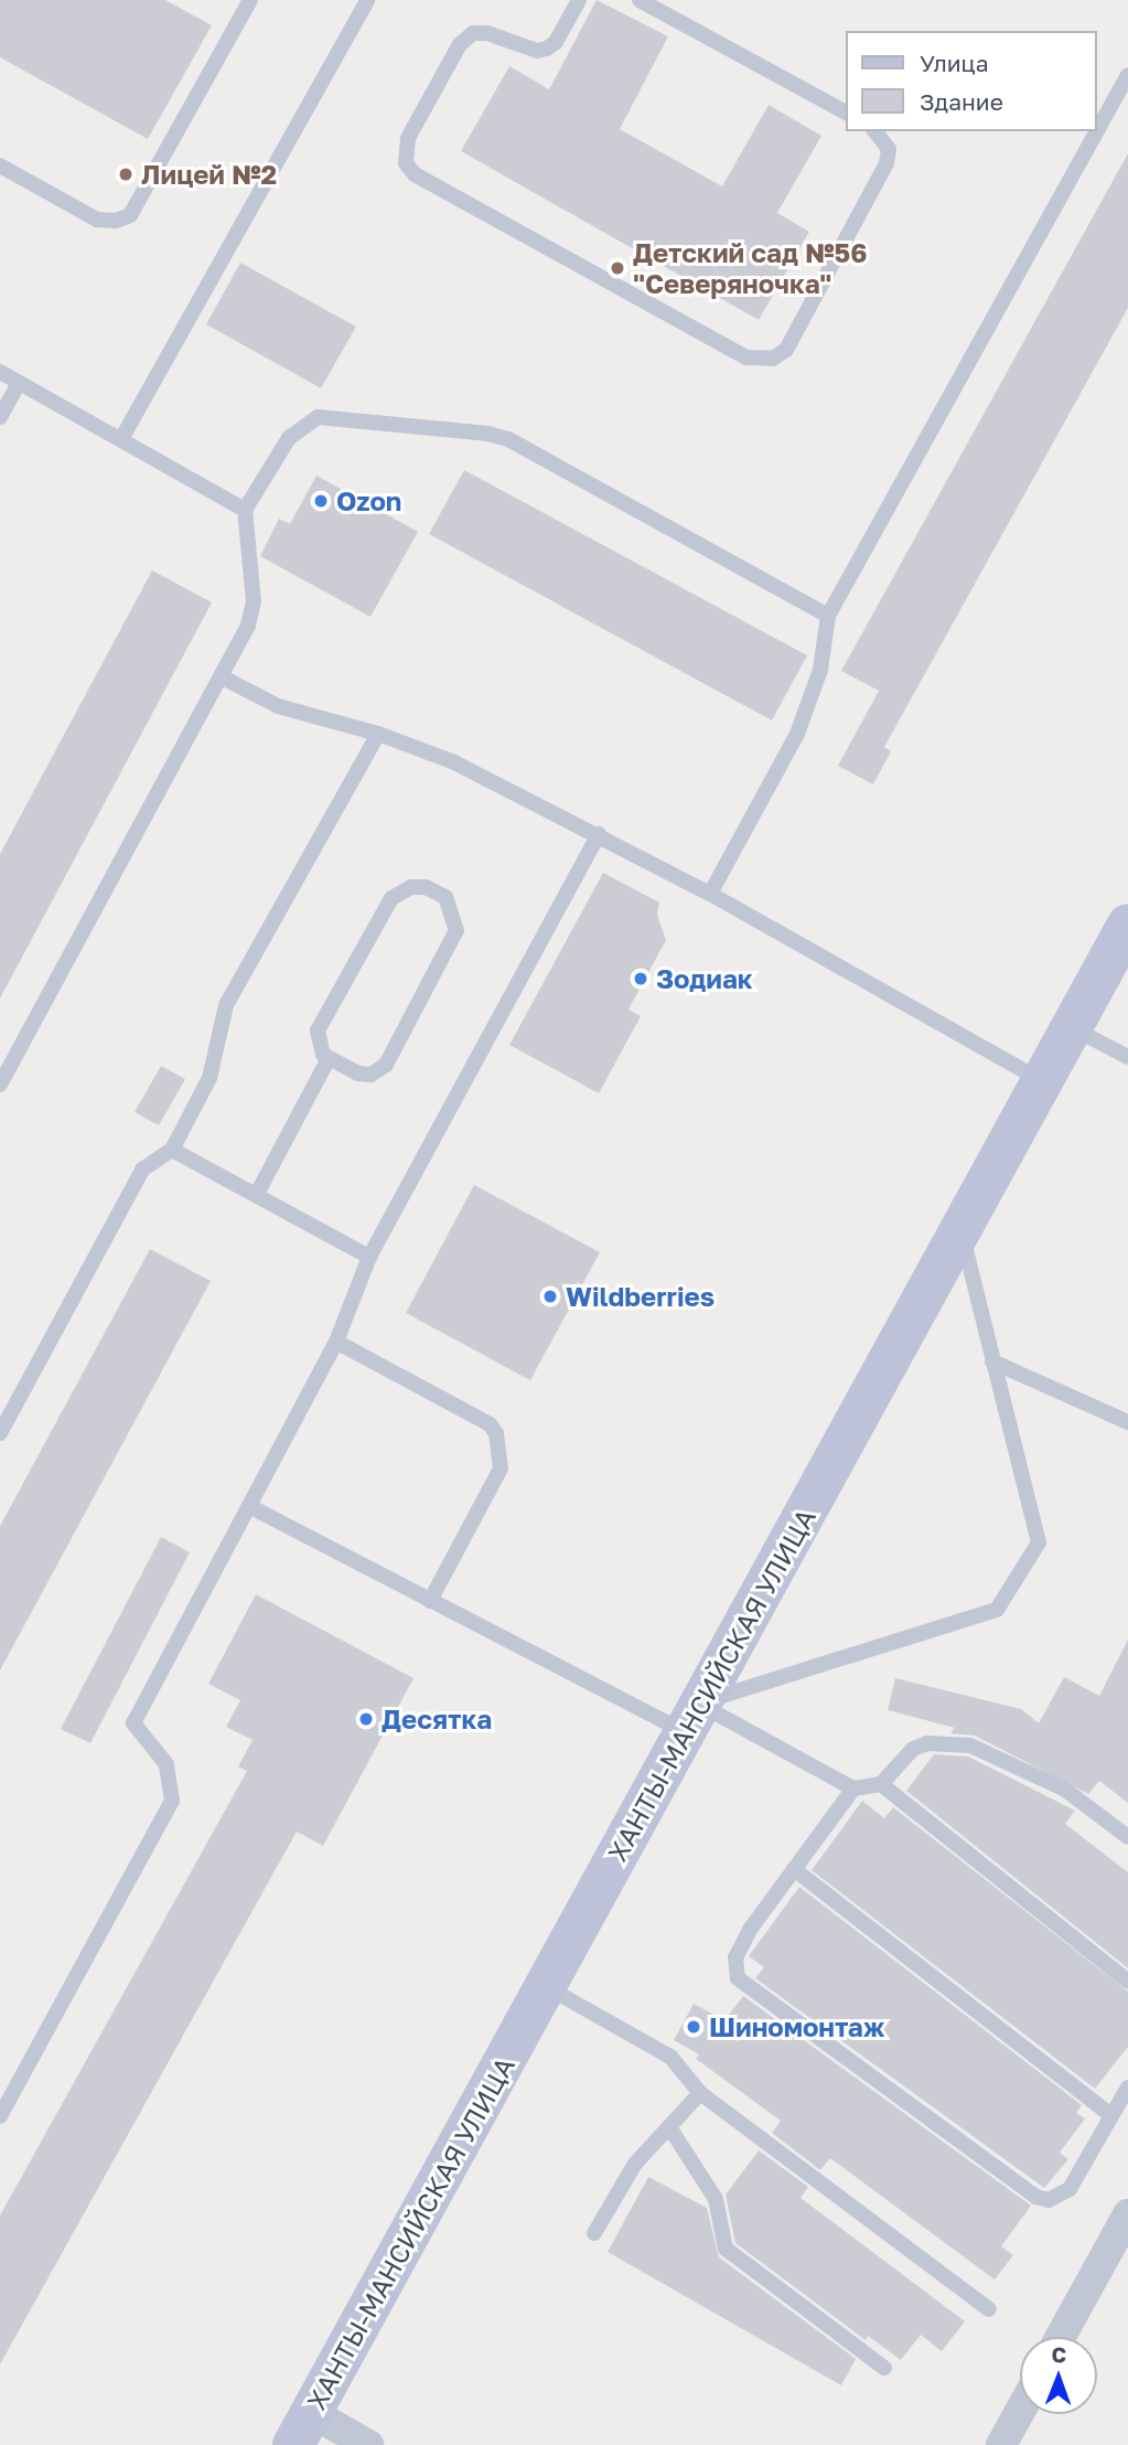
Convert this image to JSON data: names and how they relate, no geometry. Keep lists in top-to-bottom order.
{
  "streets": {
    "main road": ["ХАНТЫ-МАНСИЙСКАЯ УЛИЦА"]
  },
  "places": [
    "Лицей №2",
    "Детский сад №56 \"Северяночка\"",
    "Ozon",
    "Зодиак",
    "Wildberries",
    "Десятка",
    "Шиномонтаж"
  ],
  "legend": ["Улица", "Здание"],
  "north": "top"
}
